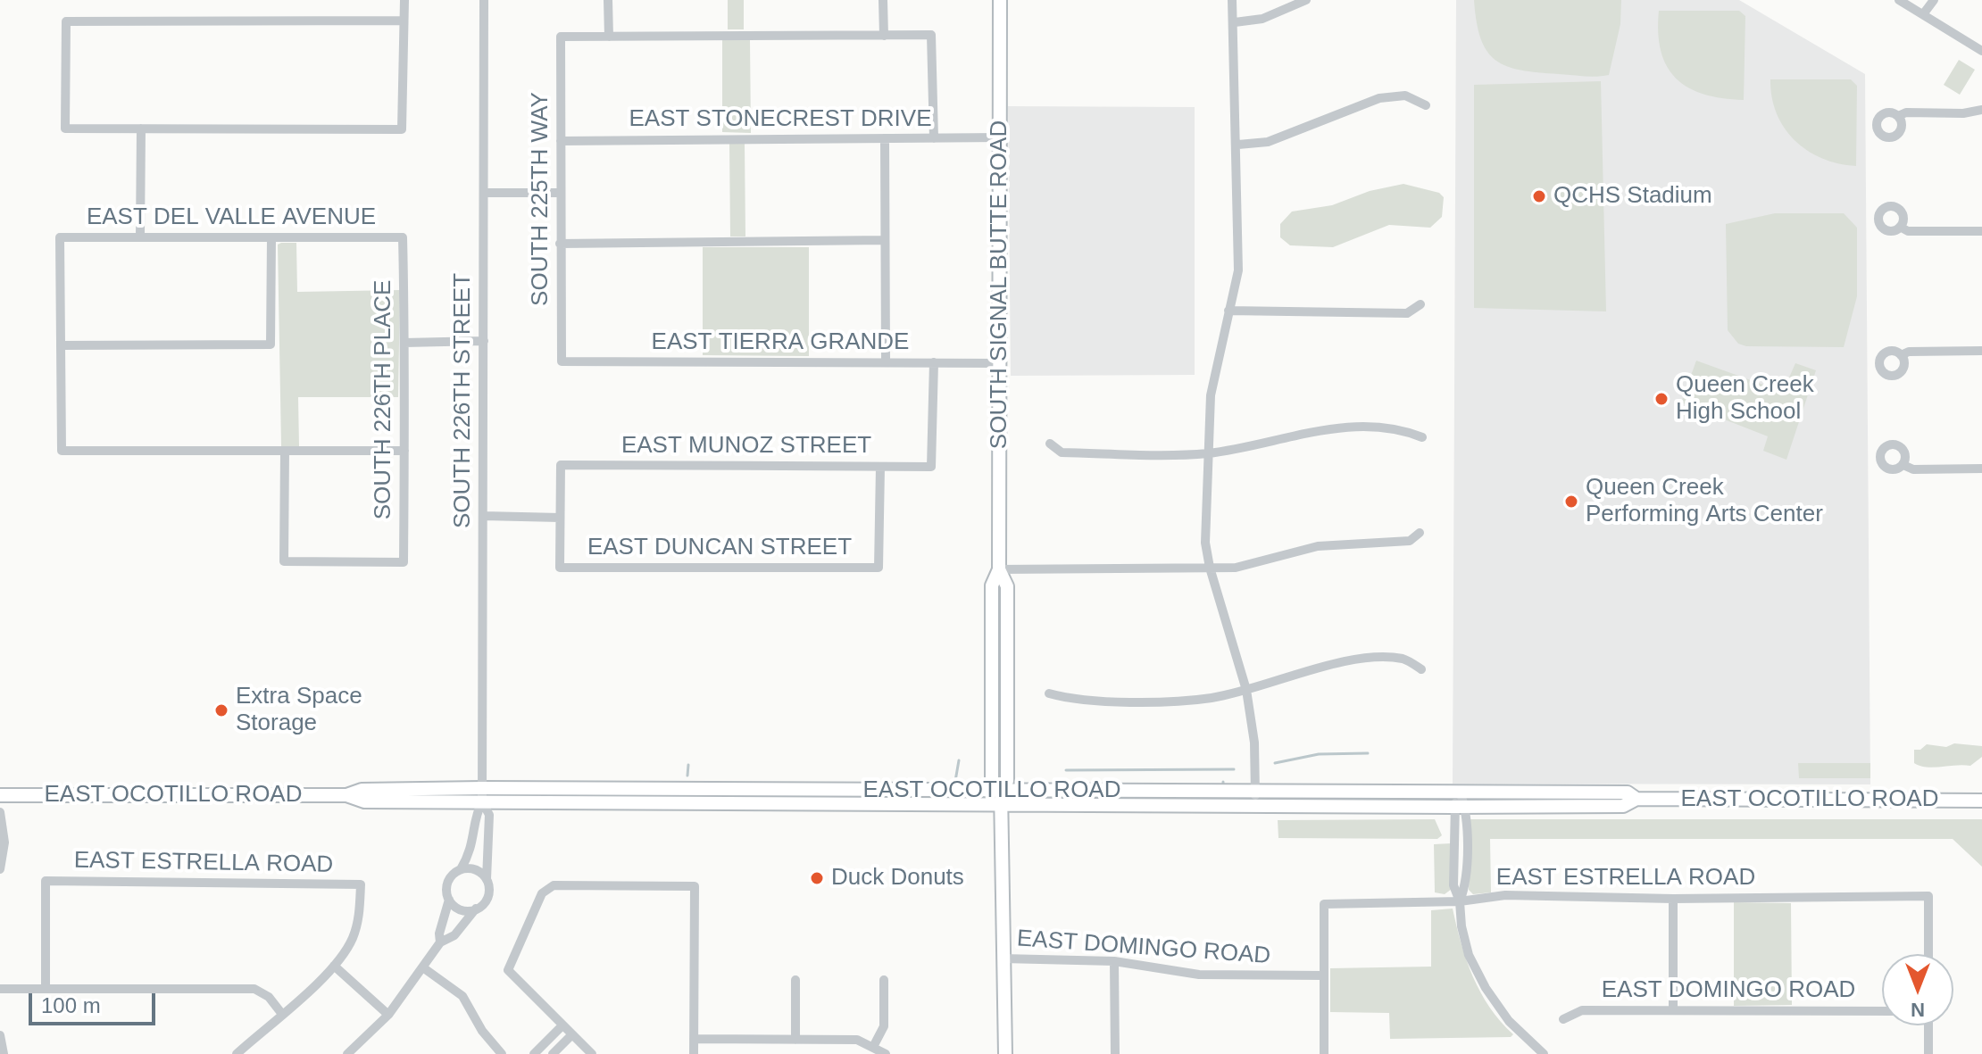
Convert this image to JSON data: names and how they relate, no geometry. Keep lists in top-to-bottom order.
{
  "streets": {
    "main road": ["SOUTH SIGNAL BUTTE ROAD", "EAST OCOTILLO ROAD"],
    "street": [
      "EAST STONECREST DRIVE",
      "SOUTH 225TH WAY",
      "EAST DEL VALLE AVENUE",
      "EAST TIERRA GRANDE",
      "SOUTH 226TH PLACE",
      "SOUTH 226TH STREET",
      "EAST MUNOZ STREET",
      "EAST DUNCAN STREET",
      "EAST ESTRELLA ROAD",
      "EAST DOMINGO ROAD"
    ]
  },
  "crossings": [
    ["EAST STONECREST DRIVE", "SOUTH 225TH WAY"],
    ["EAST STONECREST DRIVE", "SOUTH SIGNAL BUTTE ROAD"],
    ["SOUTH 225TH WAY", "EAST TIERRA GRANDE"],
    ["EAST DEL VALLE AVENUE", "SOUTH 226TH PLACE"],
    ["SOUTH SIGNAL BUTTE ROAD", "EAST TIERRA GRANDE"],
    ["SOUTH SIGNAL BUTTE ROAD", "EAST OCOTILLO ROAD"],
    ["SOUTH SIGNAL BUTTE ROAD", "EAST DOMINGO ROAD"],
    ["EAST TIERRA GRANDE", "EAST MUNOZ STREET"],
    ["SOUTH 226TH STREET", "EAST DUNCAN STREET"],
    ["SOUTH 226TH STREET", "EAST OCOTILLO ROAD"],
    ["EAST MUNOZ STREET", "EAST DUNCAN STREET"],
    ["EAST ESTRELLA ROAD", "EAST DOMINGO ROAD"]
  ],
  "places": [
    "QCHS Stadium",
    "Queen Creek High School",
    "Queen Creek Performing Arts Center",
    "Extra Space Storage",
    "Duck Donuts"
  ],
  "scale_bar": "100 m",
  "north": "bottom"
}
